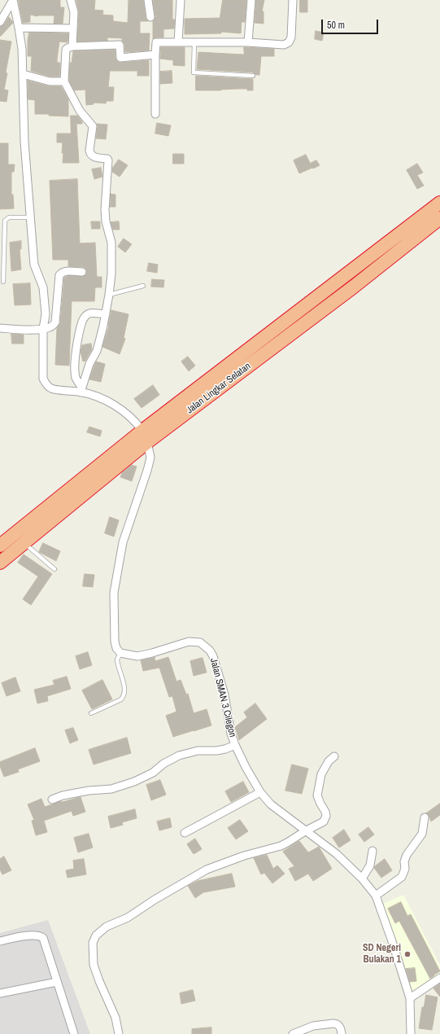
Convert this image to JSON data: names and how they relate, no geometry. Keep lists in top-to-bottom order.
{
  "streets": {
    "highway": ["Jalan Lingkar Selatan"],
    "street": ["Jalan SMAN 3 Cilegon"]
  },
  "places": ["SD Negeri Bulakan 1"],
  "scale_bar": "50 m"
}
